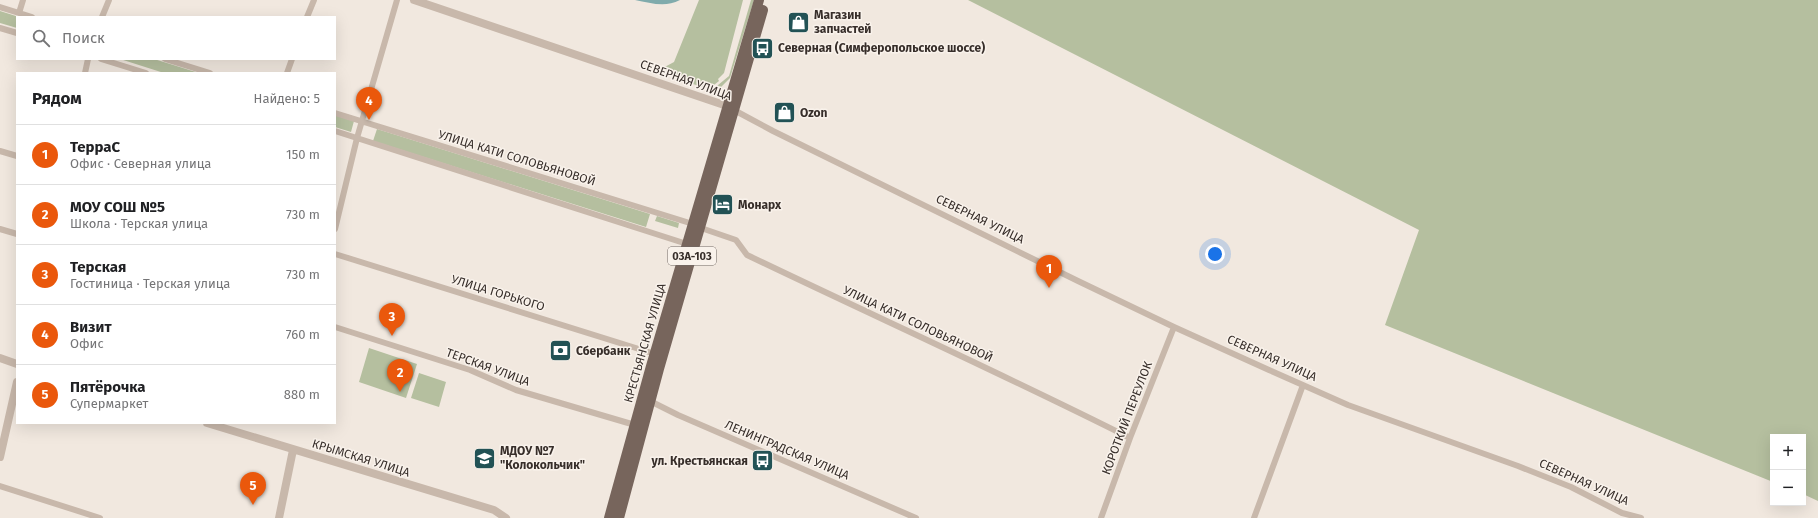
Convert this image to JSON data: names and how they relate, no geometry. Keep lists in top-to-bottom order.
{
  "streets": {
    "main road": ["03А-103", "КРЕСТЬЯНСКАЯ УЛИЦА"],
    "street": [
      "СЕВЕРНАЯ УЛИЦА",
      "УЛИЦА КАТИ СОЛОВЬЯНОВОЙ",
      "УЛИЦА ГОРЬКОГО",
      "ТЕРСКАЯ УЛИЦА",
      "КОРОТКИЙ ПЕРЕУЛОК",
      "ЛЕНИНГРАДСКАЯ УЛИЦА",
      "КРЫМСКАЯ УЛИЦА"
    ]
  },
  "crossings": [
    ["СЕВЕРНАЯ УЛИЦА", "03А-103"],
    ["СЕВЕРНАЯ УЛИЦА", "КРЕСТЬЯНСКАЯ УЛИЦА"],
    ["СЕВЕРНАЯ УЛИЦА", "КОРОТКИЙ ПЕРЕУЛОК"],
    ["УЛИЦА КАТИ СОЛОВЬЯНОВОЙ", "КРЕСТЬЯНСКАЯ УЛИЦА"],
    ["УЛИЦА КАТИ СОЛОВЬЯНОВОЙ", "КОРОТКИЙ ПЕРЕУЛОК"],
    ["03А-103", "КРЕСТЬЯНСКАЯ УЛИЦА"],
    ["УЛИЦА ГОРЬКОГО", "КРЕСТЬЯНСКАЯ УЛИЦА"],
    ["КРЕСТЬЯНСКАЯ УЛИЦА", "ТЕРСКАЯ УЛИЦА"],
    ["КРЕСТЬЯНСКАЯ УЛИЦА", "ЛЕНИНГРАДСКАЯ УЛИЦА"]
  ],
  "places": {
    "shop": ["Магазин запчастей", "Ozon"],
    "bus stop": ["Северная (Симферопольское шоссе)", "ул. Крестьянская"],
    "hotel": ["Монарх"],
    "bank": ["Сбербанк"],
    "school or university": ["МДОУ №7 \"Колокольчик\""]
  },
  "page": {
    "search": "Поиск",
    "heading": ["Рядом", "Найдено: 5"],
    "pins": [
      "4",
      "1",
      "3",
      "2",
      "5"
    ],
    "list": [
      {
        "mark": "1",
        "name": "ТерраС",
        "note": "Офис · Северная улица",
        "value": "150 m"
      },
      {
        "mark": "2",
        "name": "МОУ СОШ №5",
        "note": "Школа · Терская улица",
        "value": "730 m"
      },
      {
        "mark": "3",
        "name": "Терская",
        "note": "Гостиница · Терская улица",
        "value": "730 m"
      },
      {
        "mark": "4",
        "name": "Визит",
        "note": "Офис",
        "value": "760 m"
      },
      {
        "mark": "5",
        "name": "Пятёрочка",
        "note": "Супермаркет",
        "value": "880 m"
      }
    ],
    "map_buttons": ["+", "−"]
  }
}
